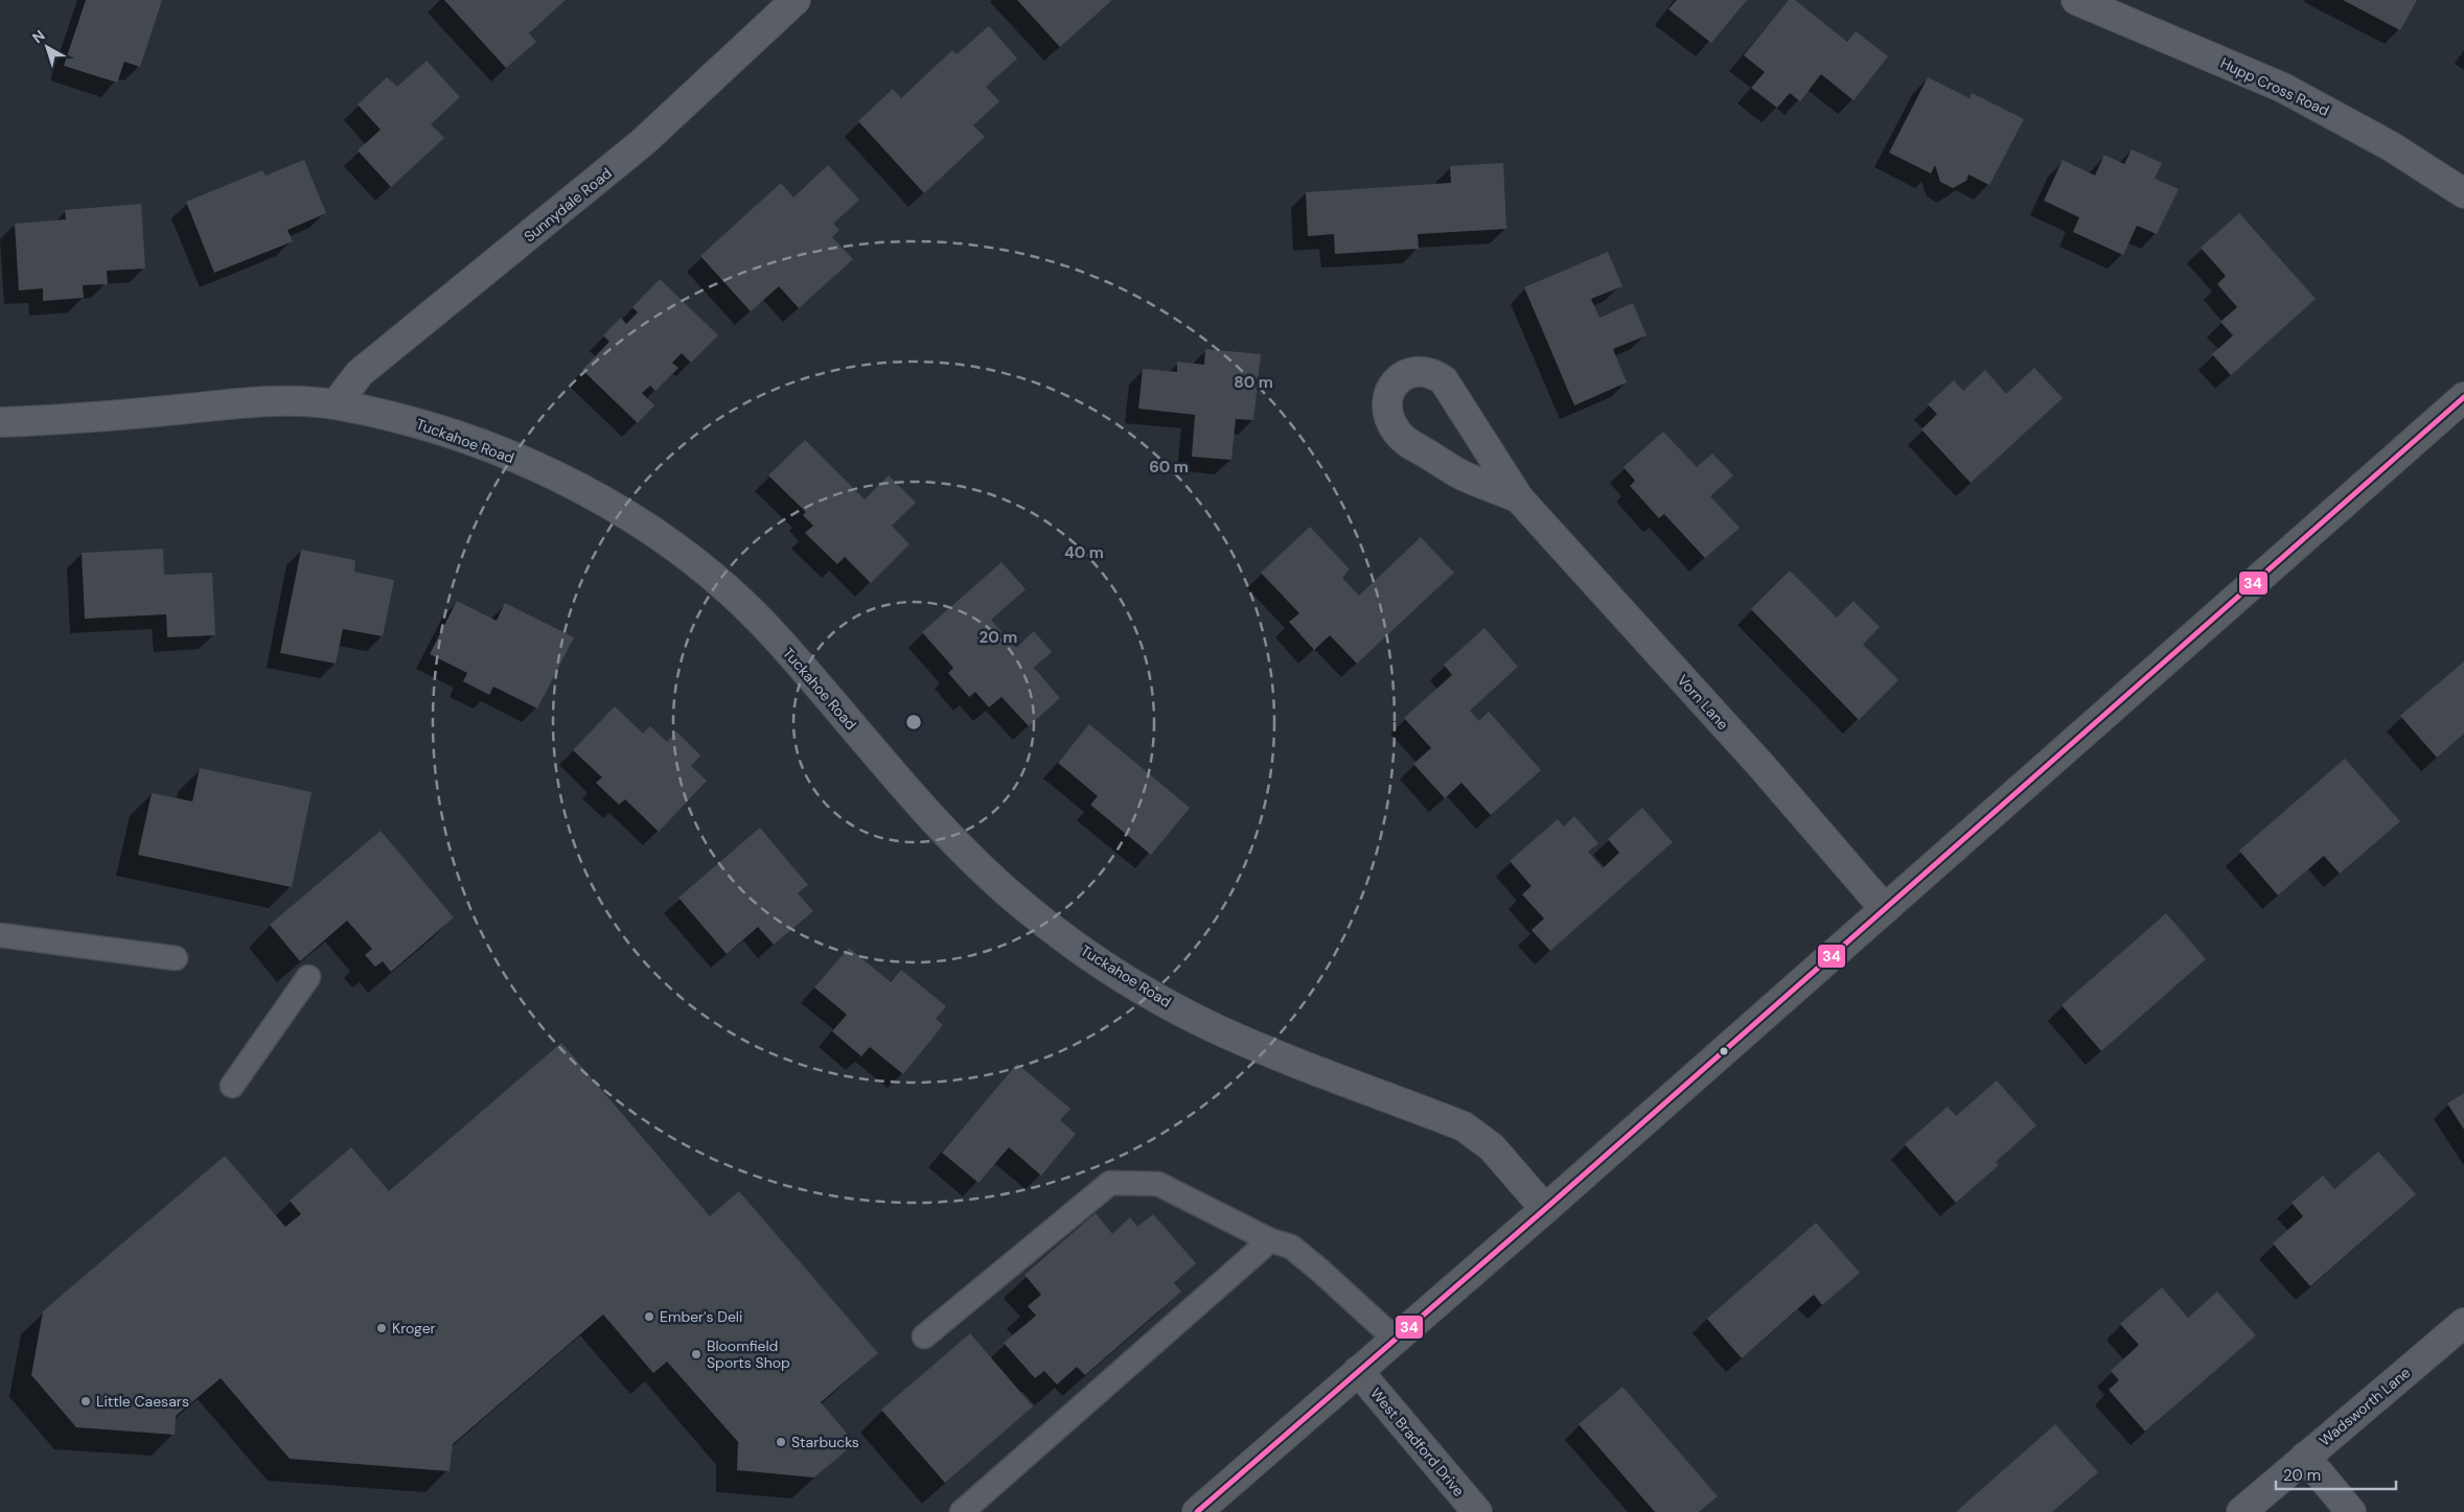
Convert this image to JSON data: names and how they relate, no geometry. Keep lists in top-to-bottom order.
{
  "streets": {
    "street": [
      "Hupp Cross Road",
      "Sunnydale Road",
      "Tuckahoe Road",
      "Vorn Lane",
      "Wadsworth Lane",
      "West Bradford Drive"
    ]
  },
  "crossings": [
    ["Sunnydale Road", "Tuckahoe Road"]
  ],
  "places": [
    "Ember's Deli",
    "Kroger",
    "Bloomfield Sports Shop",
    "Little Caesars",
    "Starbucks"
  ],
  "lines": ["transit line 34"],
  "scale_bar": "20 m",
  "north": "top left",
  "rings": [
    "80 m",
    "60 m",
    "40 m",
    "20 m"
  ]
}
